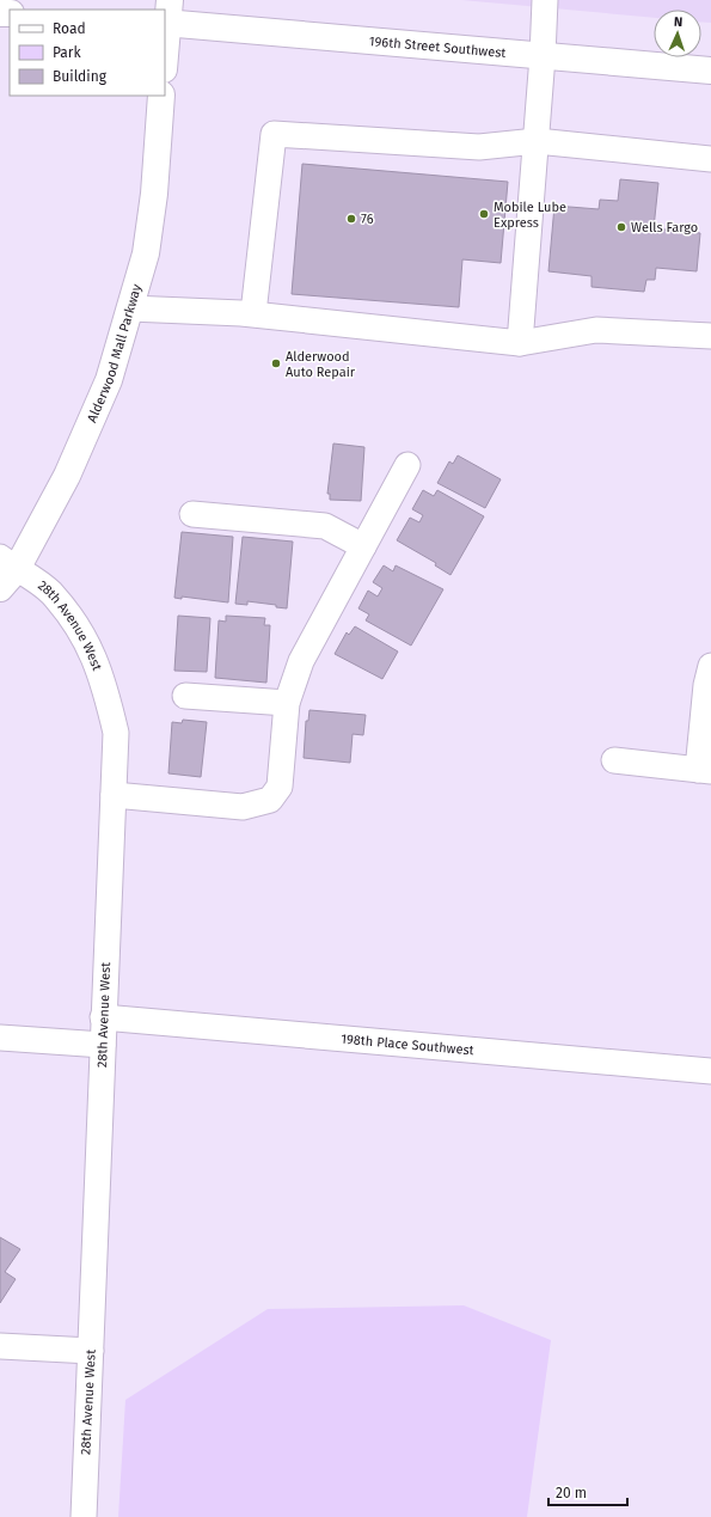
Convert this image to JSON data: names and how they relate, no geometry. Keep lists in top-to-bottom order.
{
  "streets": {
    "main road": ["196th Street Southwest", "Alderwood Mall Parkway"],
    "street": ["28th Avenue West", "198th Place Southwest"]
  },
  "crossings": [
    ["Alderwood Mall Parkway", "28th Avenue West"],
    ["28th Avenue West", "198th Place Southwest"]
  ],
  "places": [
    "Mobile Lube Express",
    "76",
    "Wells Fargo",
    "Alderwood Auto Repair"
  ],
  "legend": ["Road", "Park", "Building"],
  "scale_bar": "20 m",
  "north": "top"
}
